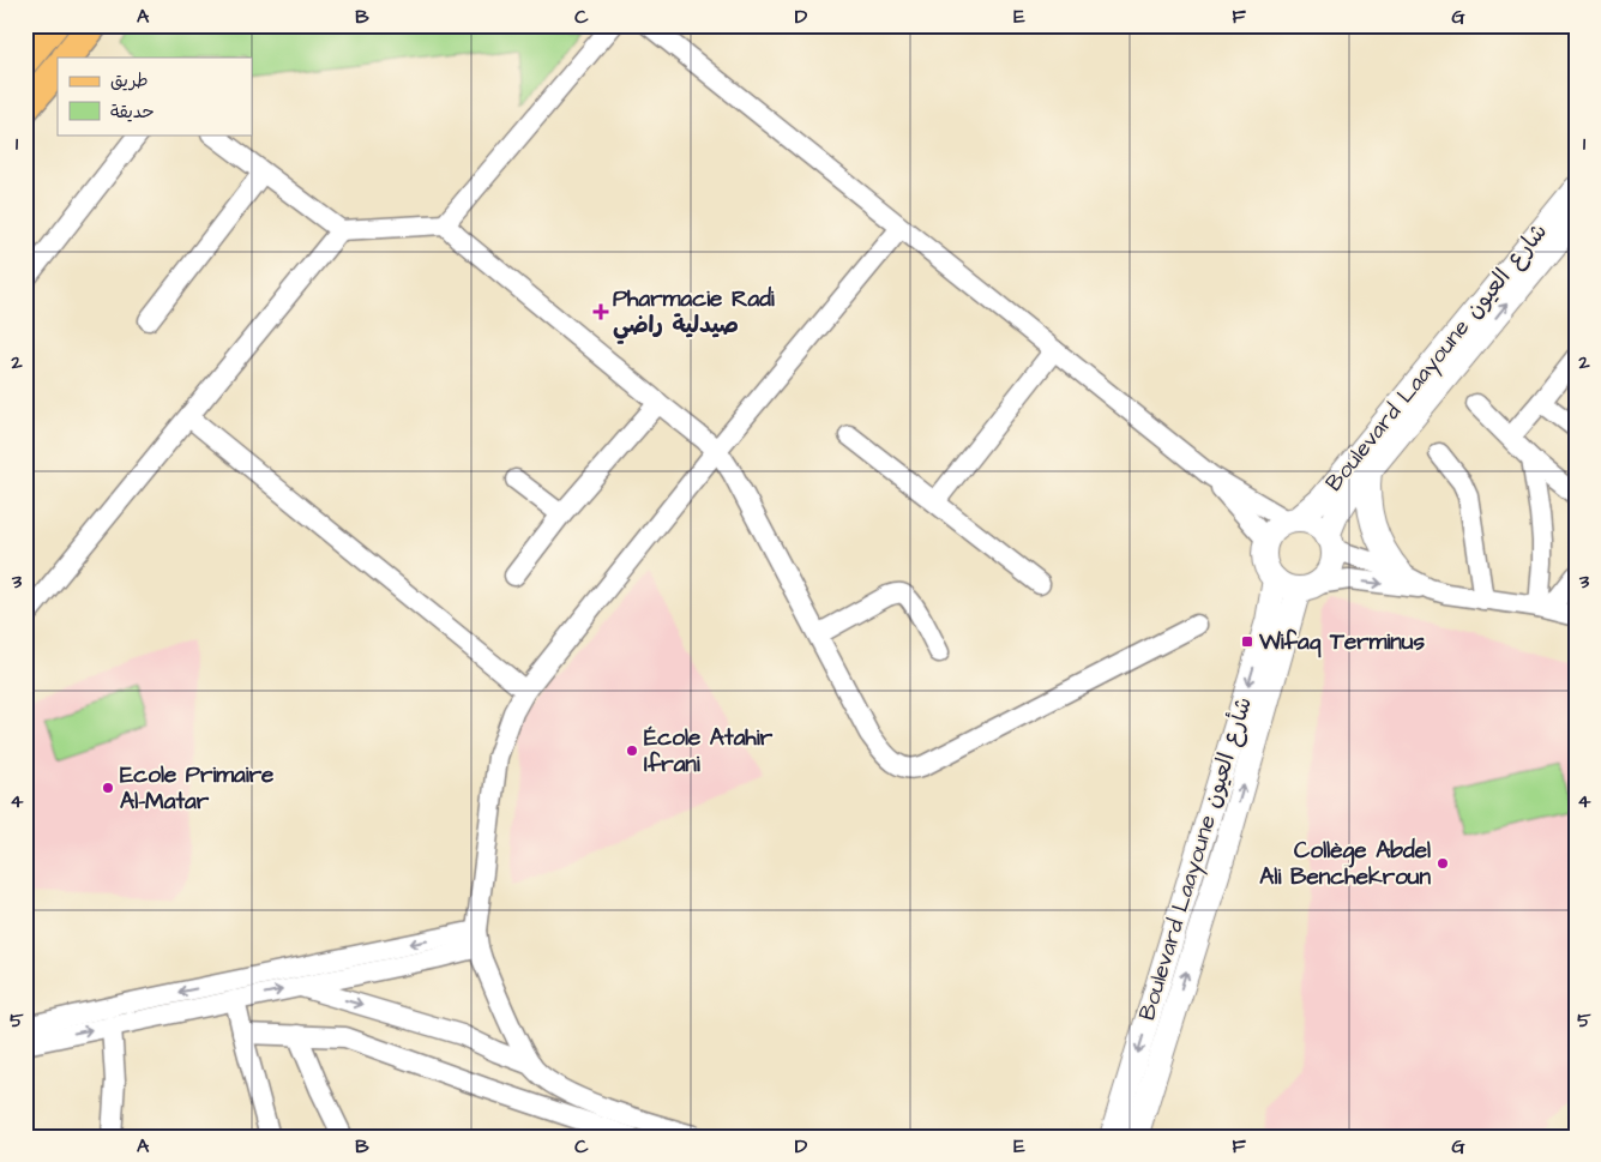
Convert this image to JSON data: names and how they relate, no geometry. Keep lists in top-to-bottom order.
{
  "streets": {
    "street": ["Boulevard Laayoune شارع العيون", "Boulevard Laayoune شأرع العيون"]
  },
  "crossings": [
    ["Boulevard Laayoune شارع العيون", "Boulevard Laayoune شأرع العيون"]
  ],
  "places": {
    "health": ["Pharmacie Radi صيدلية راضي"],
    "transit": ["Wifaq Terminus"],
    "other": ["École Atahir Ifrani", "Ecole Primaire Al-Matar", "Collège Abdel Ali Benchekroun"]
  },
  "legend": ["طريق", "حديقة"],
  "grid": {
    "columns": [
      "A",
      "B",
      "C",
      "D",
      "E",
      "F",
      "G"
    ],
    "rows": [
      "1",
      "2",
      "3",
      "4",
      "5"
    ]
  }
}
